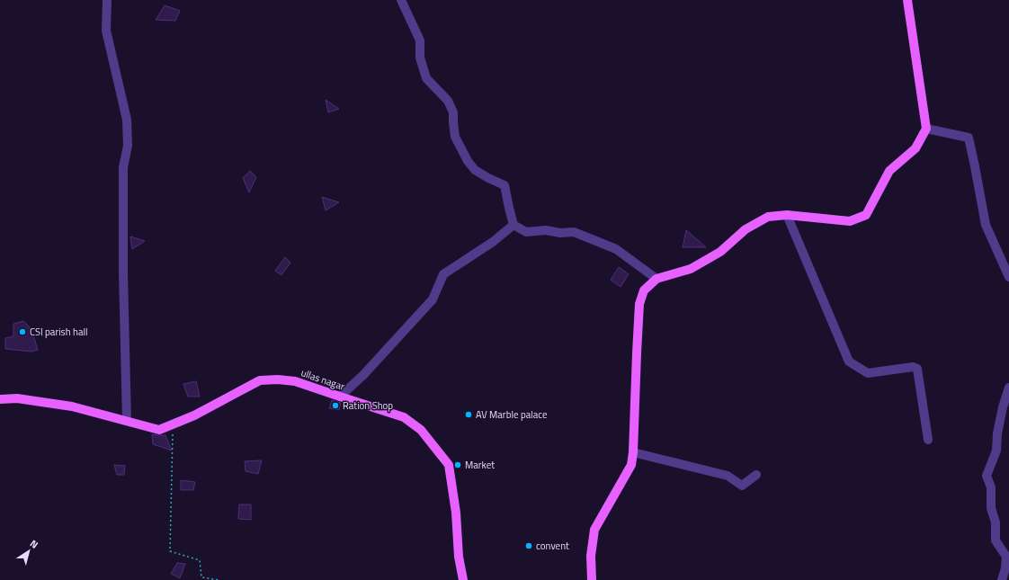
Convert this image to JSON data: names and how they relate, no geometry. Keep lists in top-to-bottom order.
{
  "streets": {
    "main road": ["ullas nagar"]
  },
  "places": [
    "CSI parish hall",
    "Ration Shop",
    "AV Marble palace",
    "Market",
    "convent"
  ],
  "north": "top right"
}
